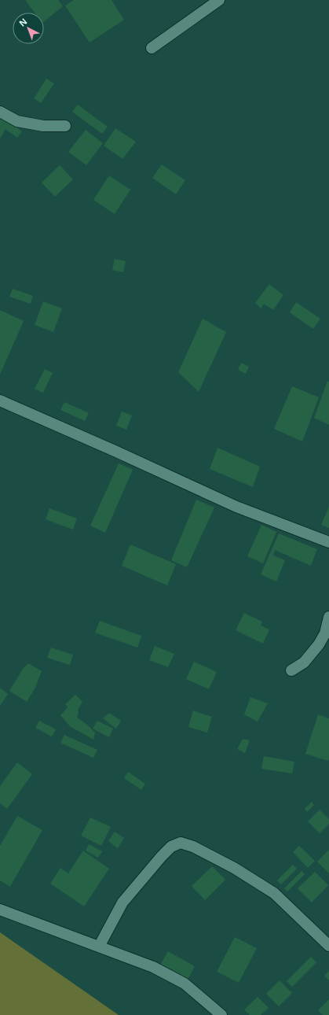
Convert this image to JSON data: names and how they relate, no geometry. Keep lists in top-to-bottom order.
{
  "north": "top left"
}
